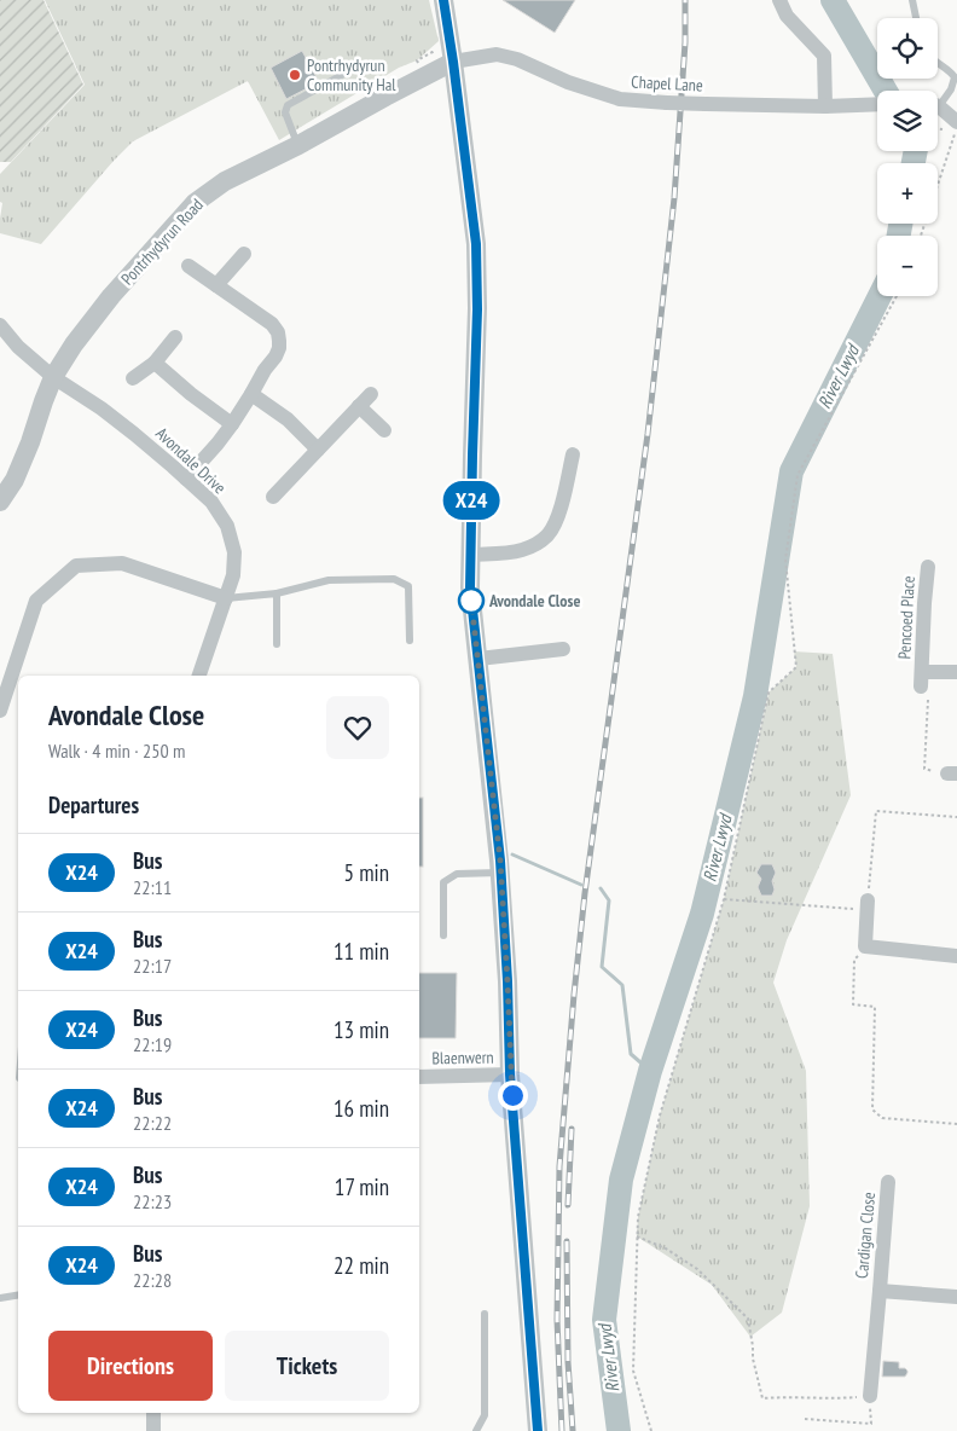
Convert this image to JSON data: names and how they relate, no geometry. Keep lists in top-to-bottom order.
{
  "streets": {
    "street": [
      "Chapel Lane",
      "Pontrhydyrun Road",
      "Avondale Drive",
      "Pencoed Place",
      "Blaenwern",
      "Cardigan Close"
    ]
  },
  "crossings": [
    ["Chapel Lane", "Pontrhydyrun Road"],
    ["Pontrhydyrun Road", "Avondale Drive"]
  ],
  "water": ["River Lwyd"],
  "places": ["Pontrhydyrun Community Hal", "Avondale Close"],
  "lines": ["bus line X24"],
  "page": {
    "on_map": "X24",
    "map_buttons": ["+", "−"],
    "heading": [
      ["Avondale Close", "Walk · 4 min · 250 m"],
      "Departures"
    ],
    "list": [
      {
        "mark": "X24",
        "name": "Bus",
        "note": "22:11",
        "value": "5 min"
      },
      {
        "mark": "X24",
        "name": "Bus",
        "note": "22:17",
        "value": "11 min"
      },
      {
        "mark": "X24",
        "name": "Bus",
        "note": "22:19",
        "value": "13 min"
      },
      {
        "mark": "X24",
        "name": "Bus",
        "note": "22:22",
        "value": "16 min"
      },
      {
        "mark": "X24",
        "name": "Bus",
        "note": "22:23",
        "value": "17 min"
      },
      {
        "mark": "X24",
        "name": "Bus",
        "note": "22:28",
        "value": "22 min"
      }
    ],
    "buttons": ["Directions", "Tickets"]
  }
}
